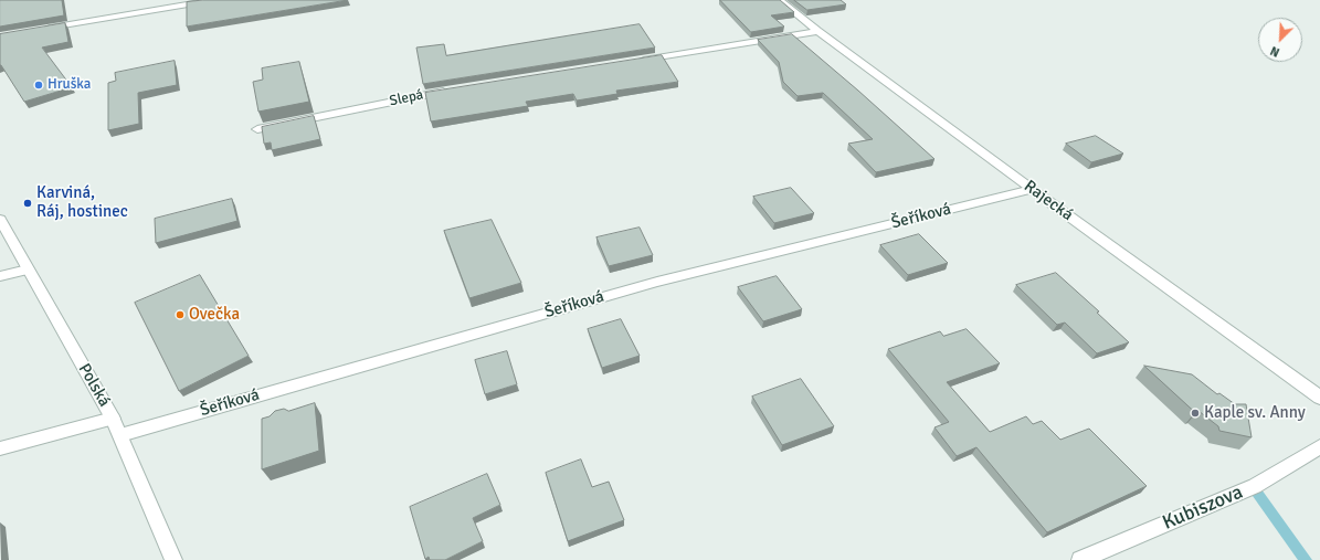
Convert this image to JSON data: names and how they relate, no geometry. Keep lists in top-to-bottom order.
{
  "streets": {
    "street": [
      "Slepá",
      "Rajecká",
      "Šeříková",
      "Polská",
      "Kubiszova"
    ]
  },
  "crossings": [
    ["Rajecká", "Šeříková"],
    ["Šeříková", "Polská"]
  ],
  "places": [
    "Hruška",
    "Karviná, Ráj, hostinec",
    "Ovečka",
    "Kaple sv. Anny"
  ],
  "north": "bottom left"
}
